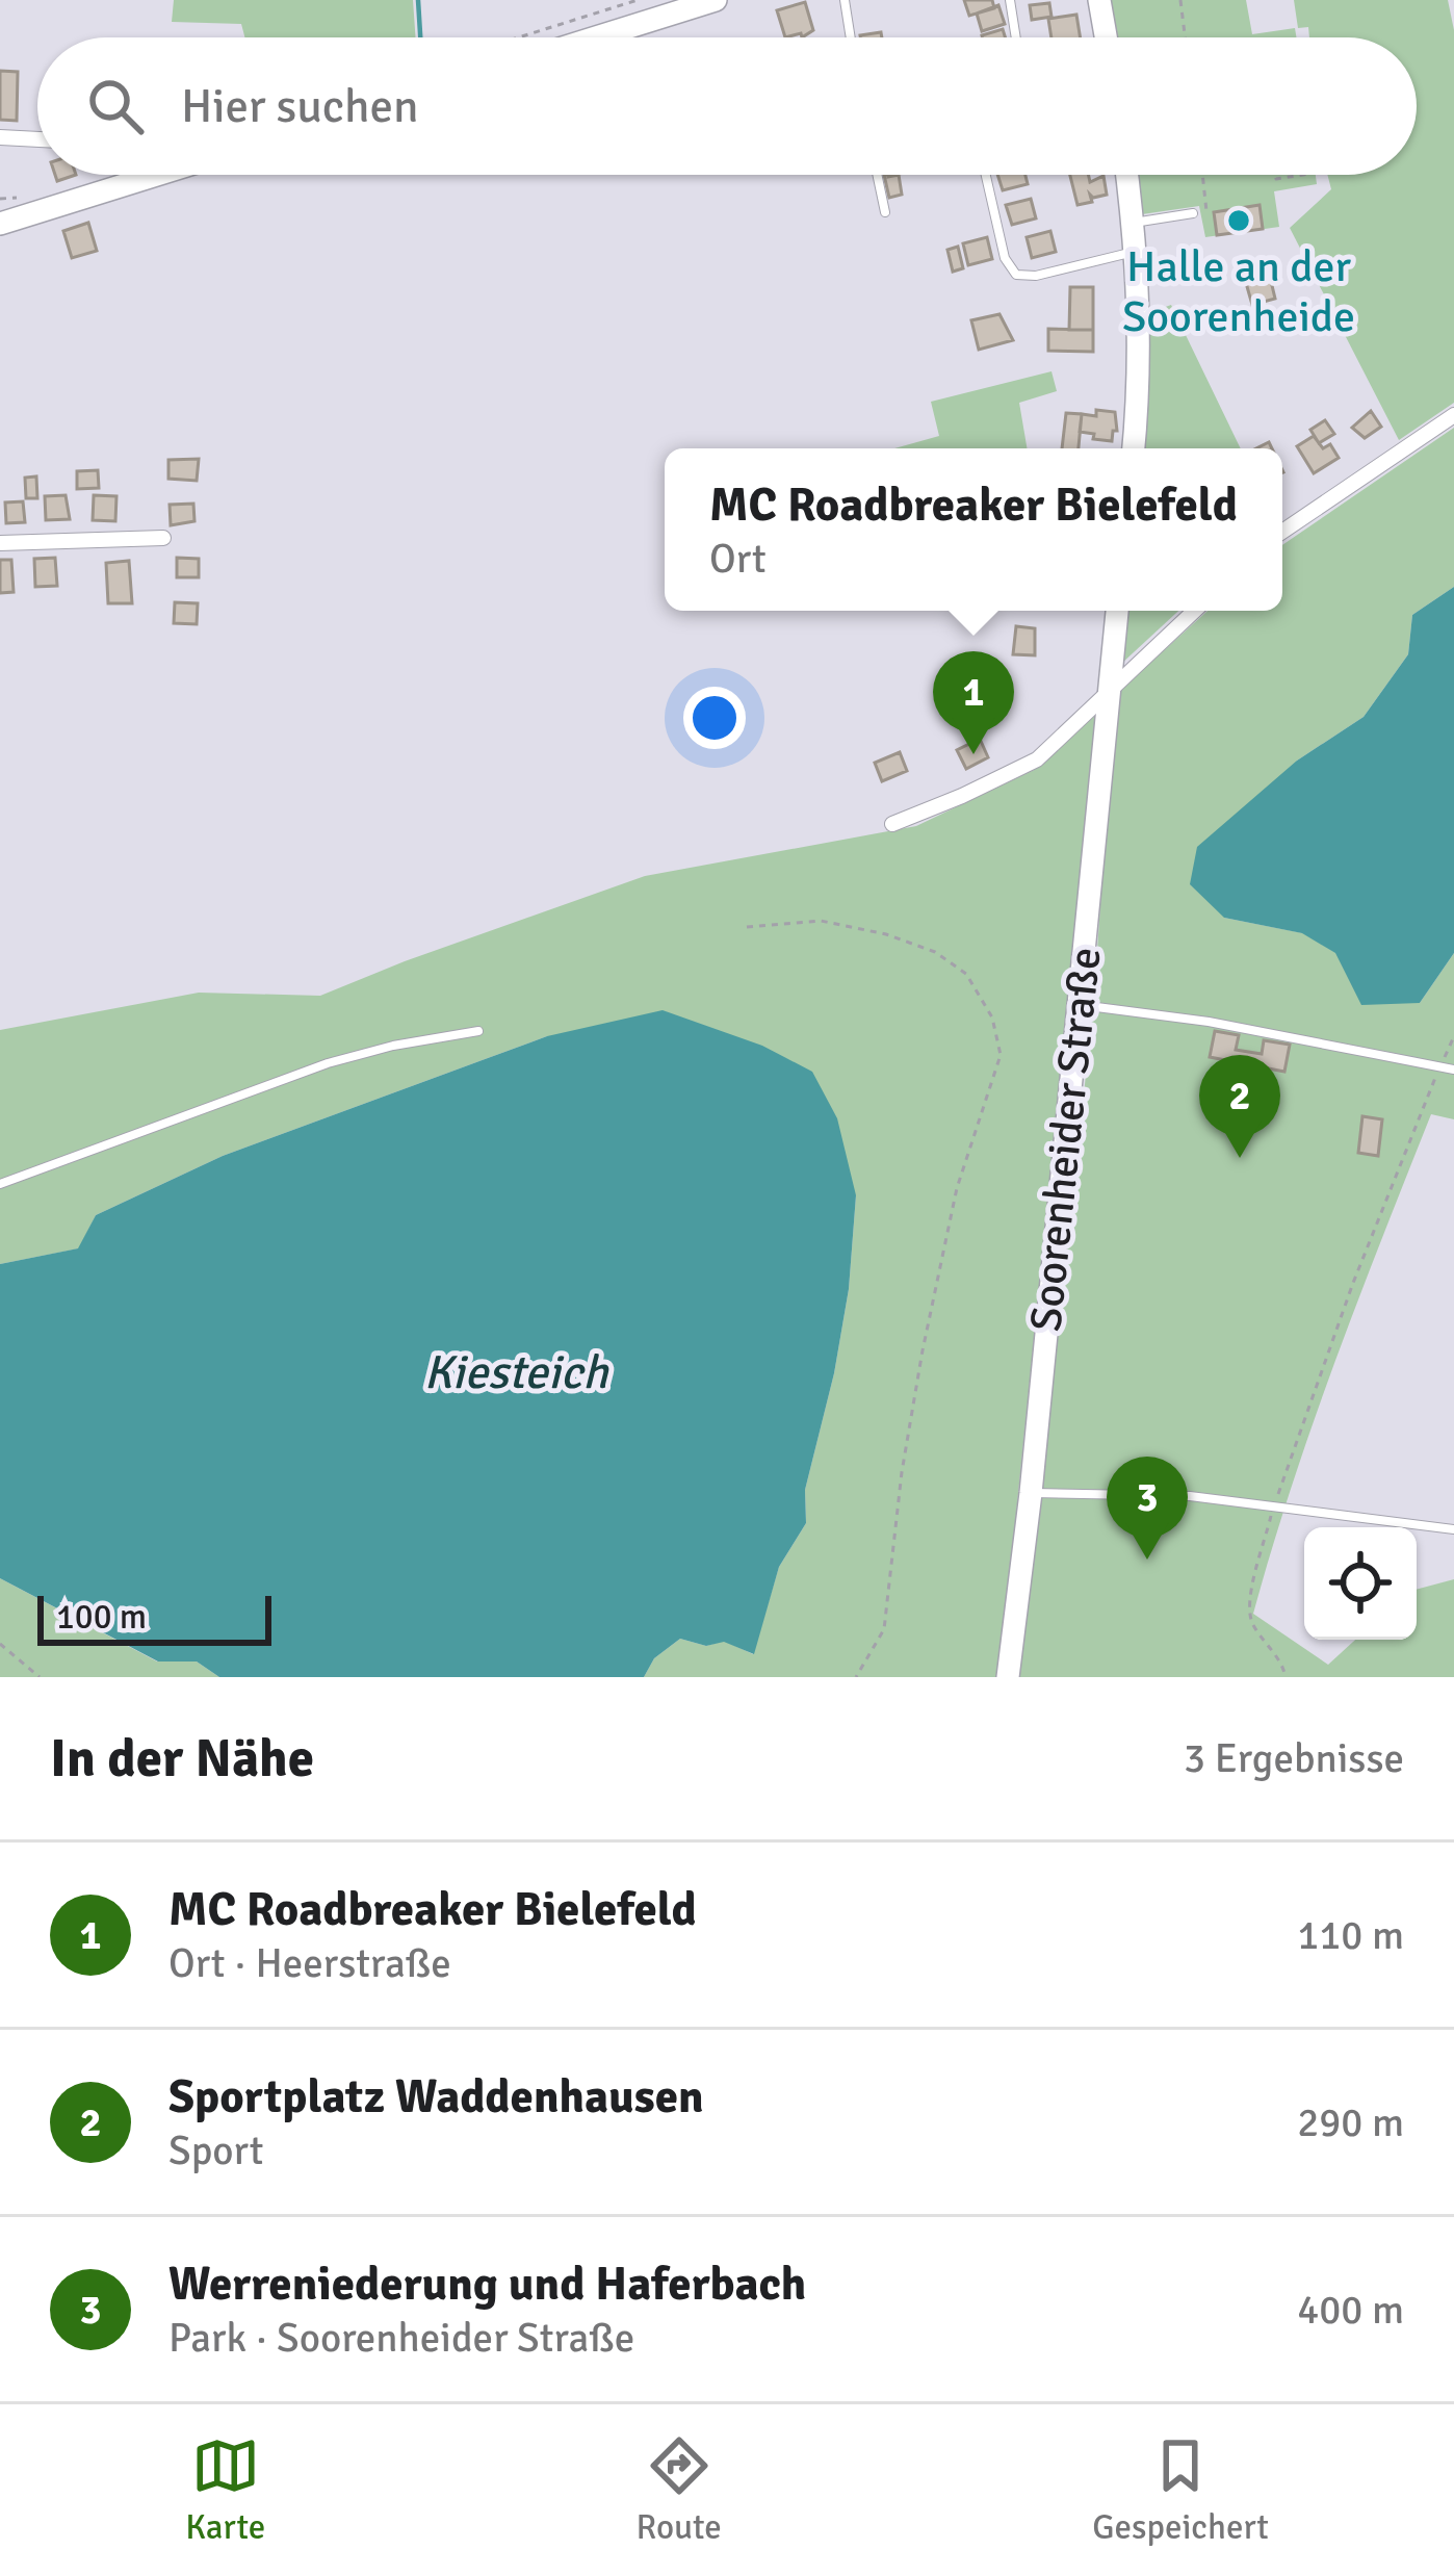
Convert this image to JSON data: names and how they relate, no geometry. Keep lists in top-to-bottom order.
{
  "streets": {
    "main road": ["Soorenheider Straße"]
  },
  "water": ["Kiesteich"],
  "places": ["Halle an der Soorenheide"],
  "scale_bar": "100 m",
  "page": {
    "search": "Hier suchen",
    "popup": ["MC Roadbreaker Bielefeld", "Ort"],
    "pins": ["1", "2", "3"],
    "scale": "100 m",
    "heading": ["In der Nähe", "3 Ergebnisse"],
    "list": [
      {
        "mark": "1",
        "name": "MC Roadbreaker Bielefeld",
        "note": "Ort · Heerstraße",
        "value": "110 m"
      },
      {
        "mark": "2",
        "name": "Sportplatz Waddenhausen",
        "note": "Sport",
        "value": "290 m"
      },
      {
        "mark": "3",
        "name": "Werreniederung und Haferbach",
        "note": "Park · Soorenheider Straße",
        "value": "400 m"
      }
    ],
    "nav": ["Karte", "Route", "Gespeichert"]
  }
}
